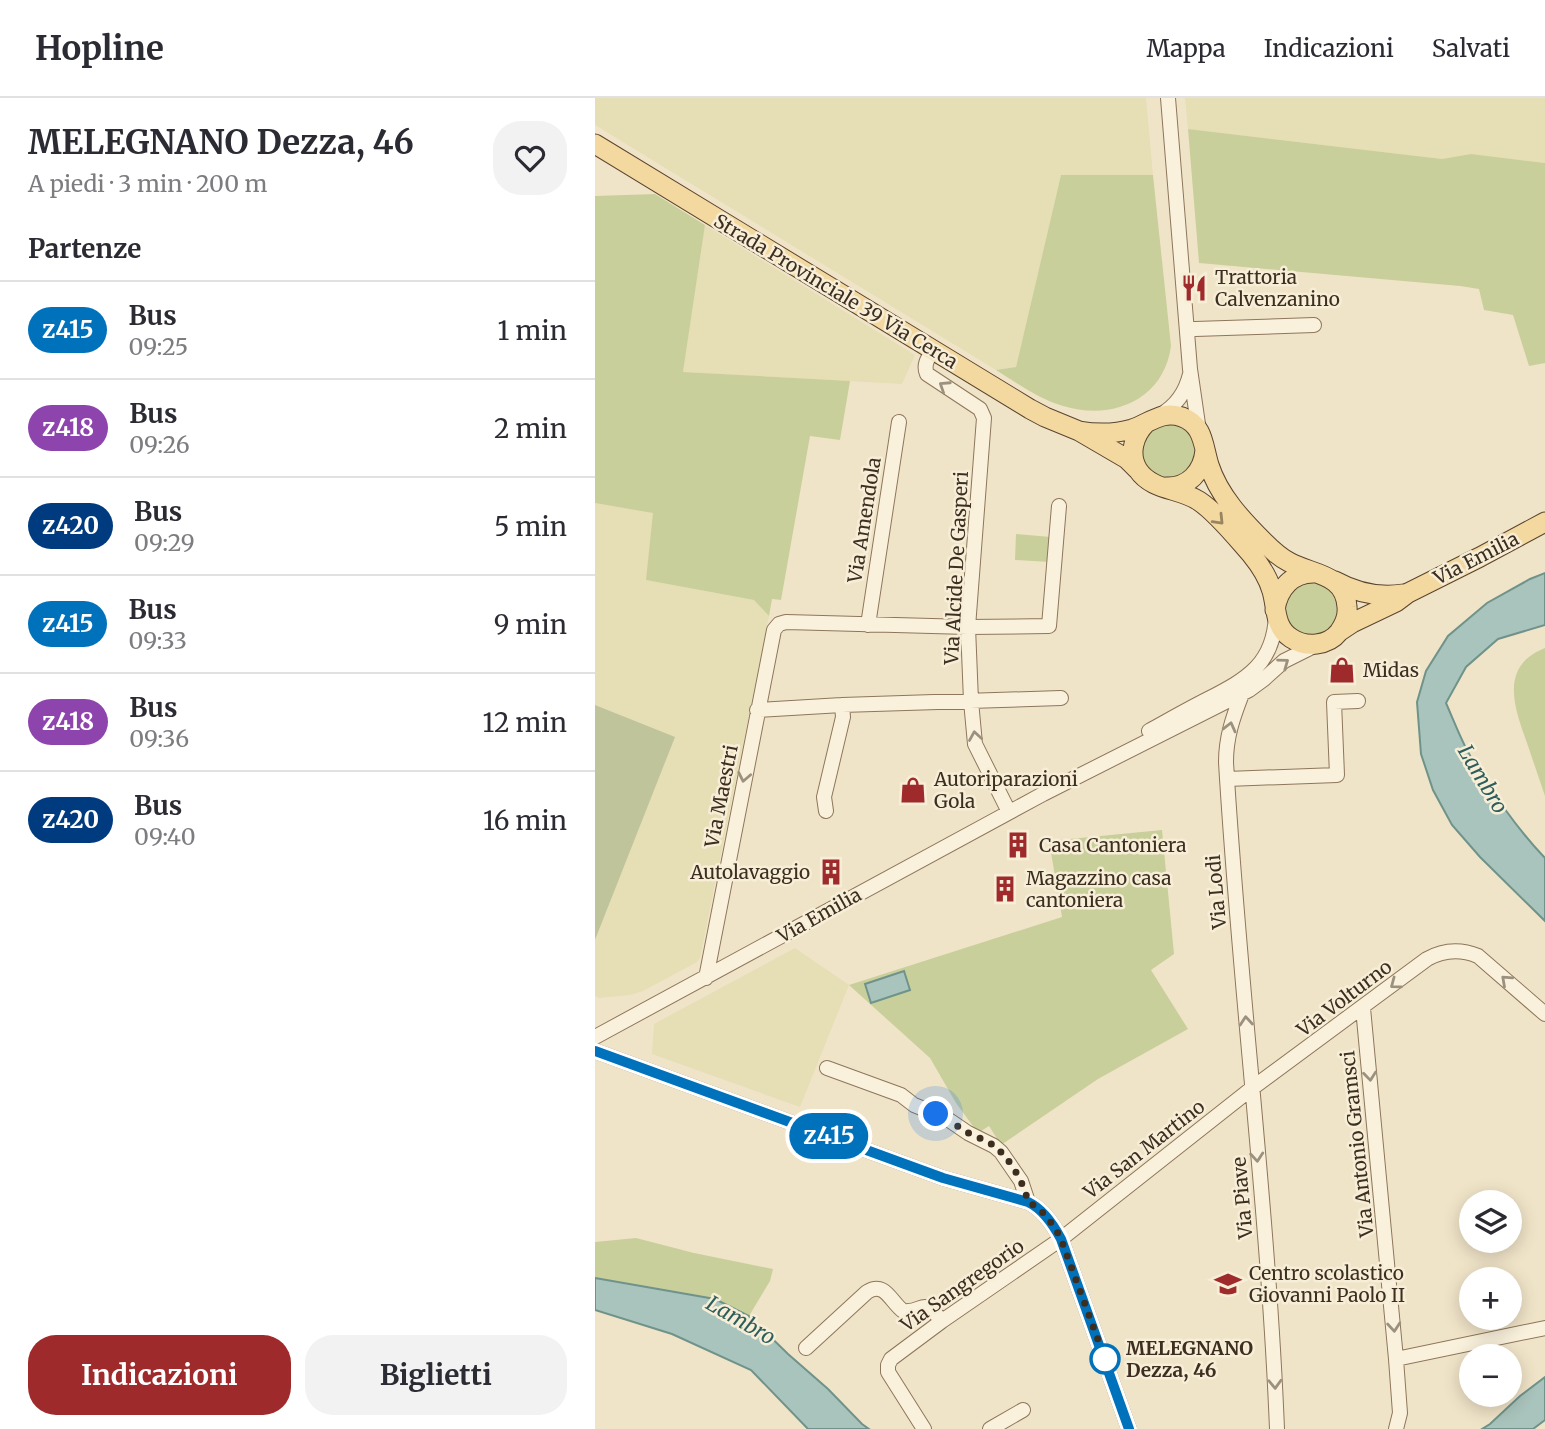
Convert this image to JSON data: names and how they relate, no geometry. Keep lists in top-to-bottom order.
{
  "streets": {
    "main road": ["Strada Provinciale 39 Via Cerca", "Via Emilia"],
    "street": [
      "Via Amendola",
      "Via Alcide De Gasperi",
      "Via Maestri",
      "Via Lodi",
      "Via Volturno",
      "Via Antonio Gramsci",
      "Via San Martino",
      "Via Piave",
      "Via Sangregorio"
    ]
  },
  "crossings": [
    ["Strada Provinciale 39 Via Cerca", "Via Emilia"],
    ["Strada Provinciale 39 Via Cerca", "Via Alcide De Gasperi"],
    ["Via Amendola", "Via Maestri"],
    ["Via Emilia", "Via Alcide De Gasperi"],
    ["Via Emilia", "Via Maestri"],
    ["Via Emilia", "Via Lodi"],
    ["Via Lodi", "Via Volturno"],
    ["Via Lodi", "Via San Martino"],
    ["Via Lodi", "Via Piave"],
    ["Via Volturno", "Via Antonio Gramsci"],
    ["Via Volturno", "Via San Martino"],
    ["Via Volturno", "Via Piave"],
    ["Via San Martino", "Via Piave"],
    ["Via San Martino", "Via Sangregorio"]
  ],
  "one_way": [
    "Via Alcide De Gasperi",
    "Via Lodi",
    "Via Volturno",
    "Via Antonio Gramsci",
    "Via Piave"
  ],
  "water": ["Lambro"],
  "places": {
    "restaurant": ["Trattoria Calvenzanino"],
    "shop": ["Midas", "Autoriparazioni Gola"],
    "building": ["Casa Cantoniera", "Autolavaggio", "Magazzino casa cantoniera"],
    "school or university": ["Centro scolastico Giovanni Paolo II"],
    "other": ["MELEGNANO Dezza, 46"]
  },
  "lines": ["bus line z415"],
  "page": {
    "header": "Hopline",
    "nav": ["Mappa", "Indicazioni", "Salvati"],
    "heading": [
      ["MELEGNANO Dezza, 46", "A piedi · 3 min · 200 m"],
      "Partenze"
    ],
    "on_map": "z415",
    "list": [
      {
        "mark": "z415",
        "name": "Bus",
        "note": "09:25",
        "value": "1 min"
      },
      {
        "mark": "z418",
        "name": "Bus",
        "note": "09:26",
        "value": "2 min"
      },
      {
        "mark": "z420",
        "name": "Bus",
        "note": "09:29",
        "value": "5 min"
      },
      {
        "mark": "z415",
        "name": "Bus",
        "note": "09:33",
        "value": "9 min"
      },
      {
        "mark": "z418",
        "name": "Bus",
        "note": "09:36",
        "value": "12 min"
      },
      {
        "mark": "z420",
        "name": "Bus",
        "note": "09:40",
        "value": "16 min"
      }
    ],
    "map_buttons": ["+", "−"],
    "buttons": ["Indicazioni", "Biglietti"]
  }
}
